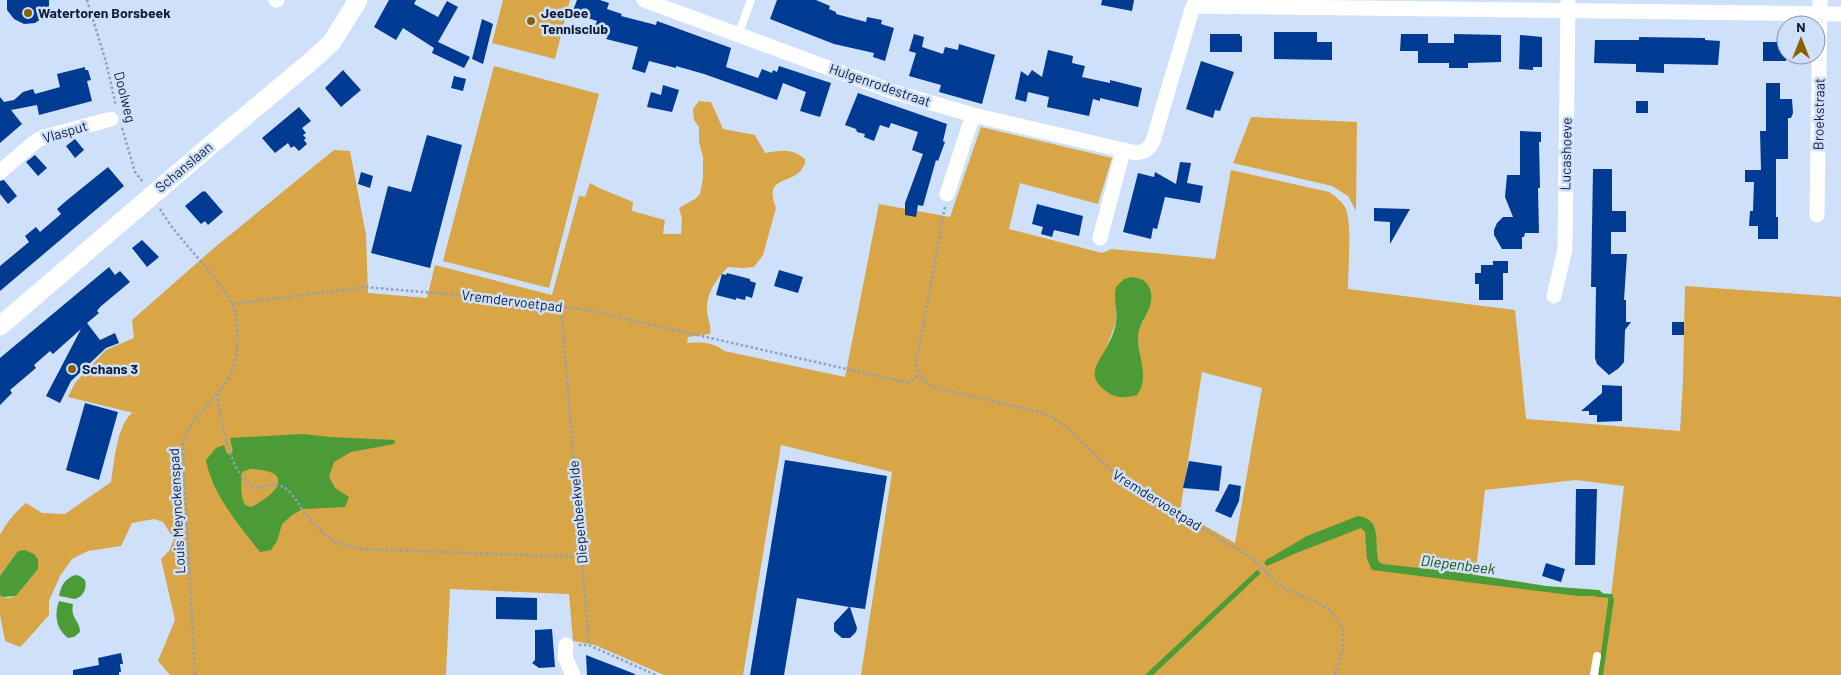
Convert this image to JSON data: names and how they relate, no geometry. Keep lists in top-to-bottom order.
{
  "streets": {
    "street": [
      "Hulgenrodestraat",
      "Broekstraat",
      "Vlasput",
      "Lucashoeve",
      "Schanslaan"
    ],
    "path": [
      "Doolweg",
      "Vremdervoetpad",
      "Louis Meynckenspad",
      "Diepenbeekvelde"
    ]
  },
  "crossings": [
    ["Hulgenrodestraat", "Broekstraat"],
    ["Hulgenrodestraat", "Lucashoeve"],
    ["Doolweg", "Vlasput"],
    ["Doolweg", "Schanslaan"],
    ["Vremdervoetpad", "Louis Meynckenspad"],
    ["Vremdervoetpad", "Diepenbeekvelde"]
  ],
  "water": ["Diepenbeek"],
  "places": ["Watertoren Borsbeek", "JeeDee Tennisclub", "Schans 3"],
  "north": "top"
}
